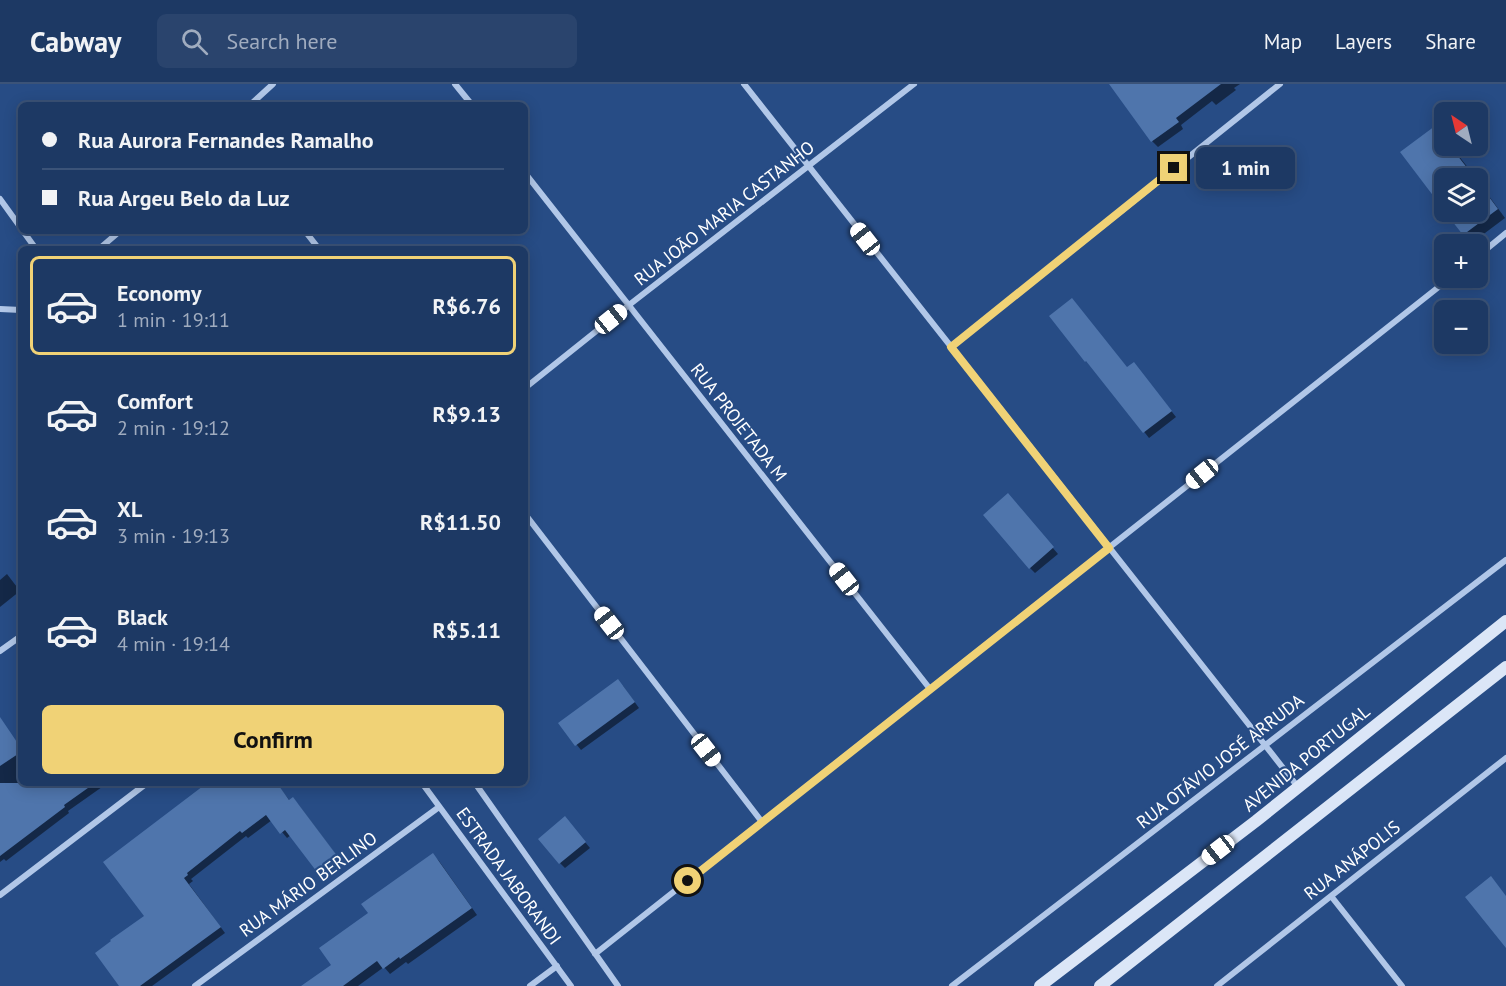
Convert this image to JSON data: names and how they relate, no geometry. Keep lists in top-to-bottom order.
{
  "streets": {
    "main road": ["AVENIDA PORTUGAL"],
    "street": [
      "RUA JOÃO MARIA CASTANHO",
      "RUA PROJETADA M",
      "RUA OTÁVIO JOSÉ ARRUDA",
      "RUA ANÁPOLIS",
      "ESTRADA JABORANDI",
      "RUA MÁRIO BERLINO"
    ]
  },
  "crossings": [
    ["RUA JOÃO MARIA CASTANHO", "RUA PROJETADA M"],
    ["ESTRADA JABORANDI", "RUA MÁRIO BERLINO"]
  ],
  "north": "top left",
  "page": {
    "header": "Cabway",
    "search": "Search here",
    "nav": ["Map", "Layers", "Share"],
    "map_buttons": ["+", "−"],
    "banner": ["Rua Aurora Fernandes Ramalho", "Rua Argeu Belo da Luz"],
    "bubble": "1 min",
    "list": [
      {
        "name": "Economy",
        "note": "1 min · 19:11",
        "value": "R$6.76"
      },
      {
        "name": "Comfort",
        "note": "2 min · 19:12",
        "value": "R$9.13"
      },
      {
        "name": "XL",
        "note": "3 min · 19:13",
        "value": "R$11.50"
      },
      {
        "name": "Black",
        "note": "4 min · 19:14",
        "value": "R$5.11"
      }
    ],
    "buttons": "Confirm"
  }
}
